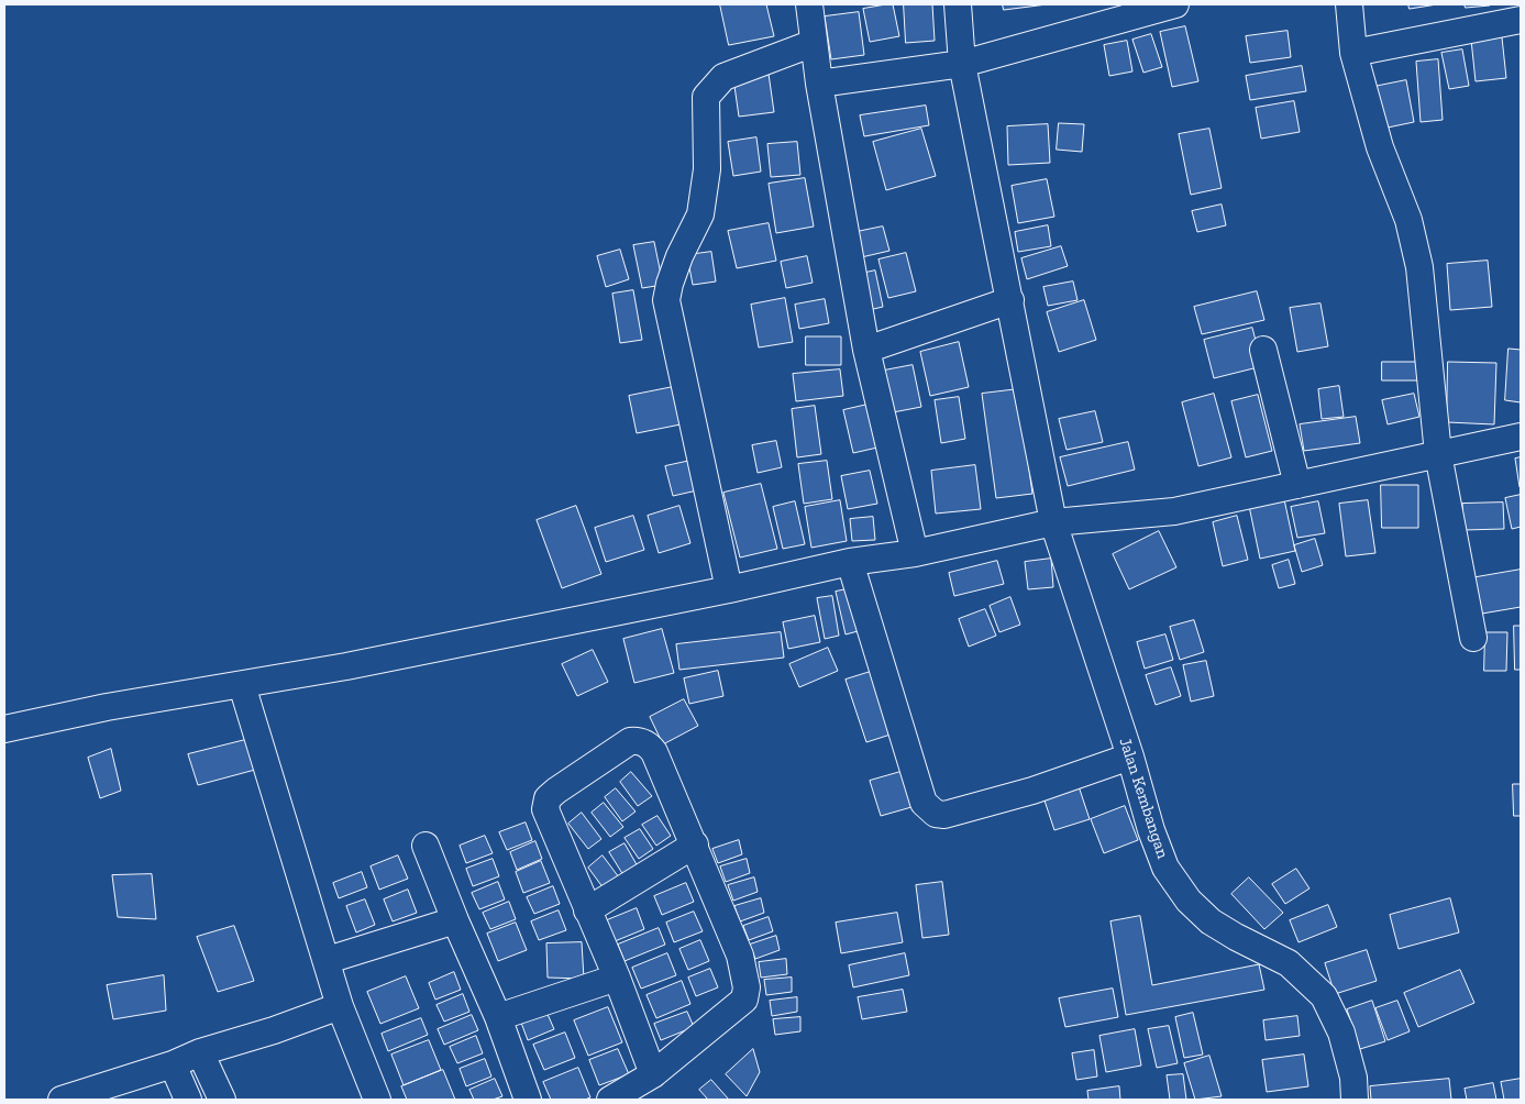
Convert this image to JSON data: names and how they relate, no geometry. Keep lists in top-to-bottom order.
{
  "streets": {
    "street": ["Jalan Kembangan"]
  }
}
